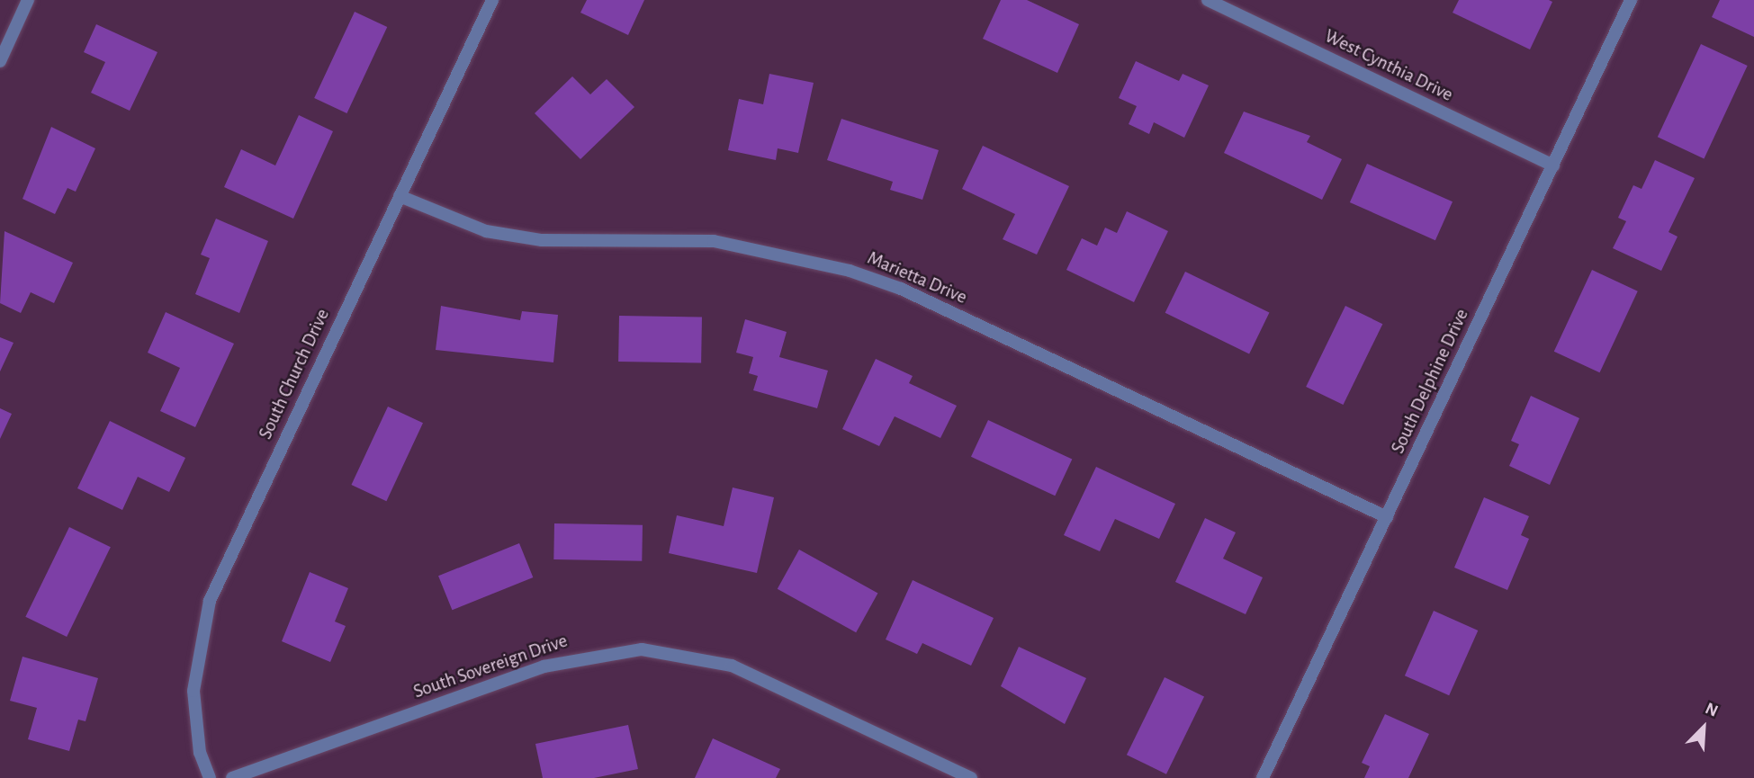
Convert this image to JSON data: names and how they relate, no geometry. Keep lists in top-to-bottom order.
{
  "streets": {
    "street": [
      "West Cynthia Drive",
      "Marietta Drive",
      "South Church Drive",
      "South Delphine Drive",
      "South Sovereign Drive"
    ]
  },
  "crossings": [
    ["West Cynthia Drive", "South Delphine Drive"],
    ["Marietta Drive", "South Church Drive"],
    ["Marietta Drive", "South Delphine Drive"]
  ],
  "north": "top right"
}
